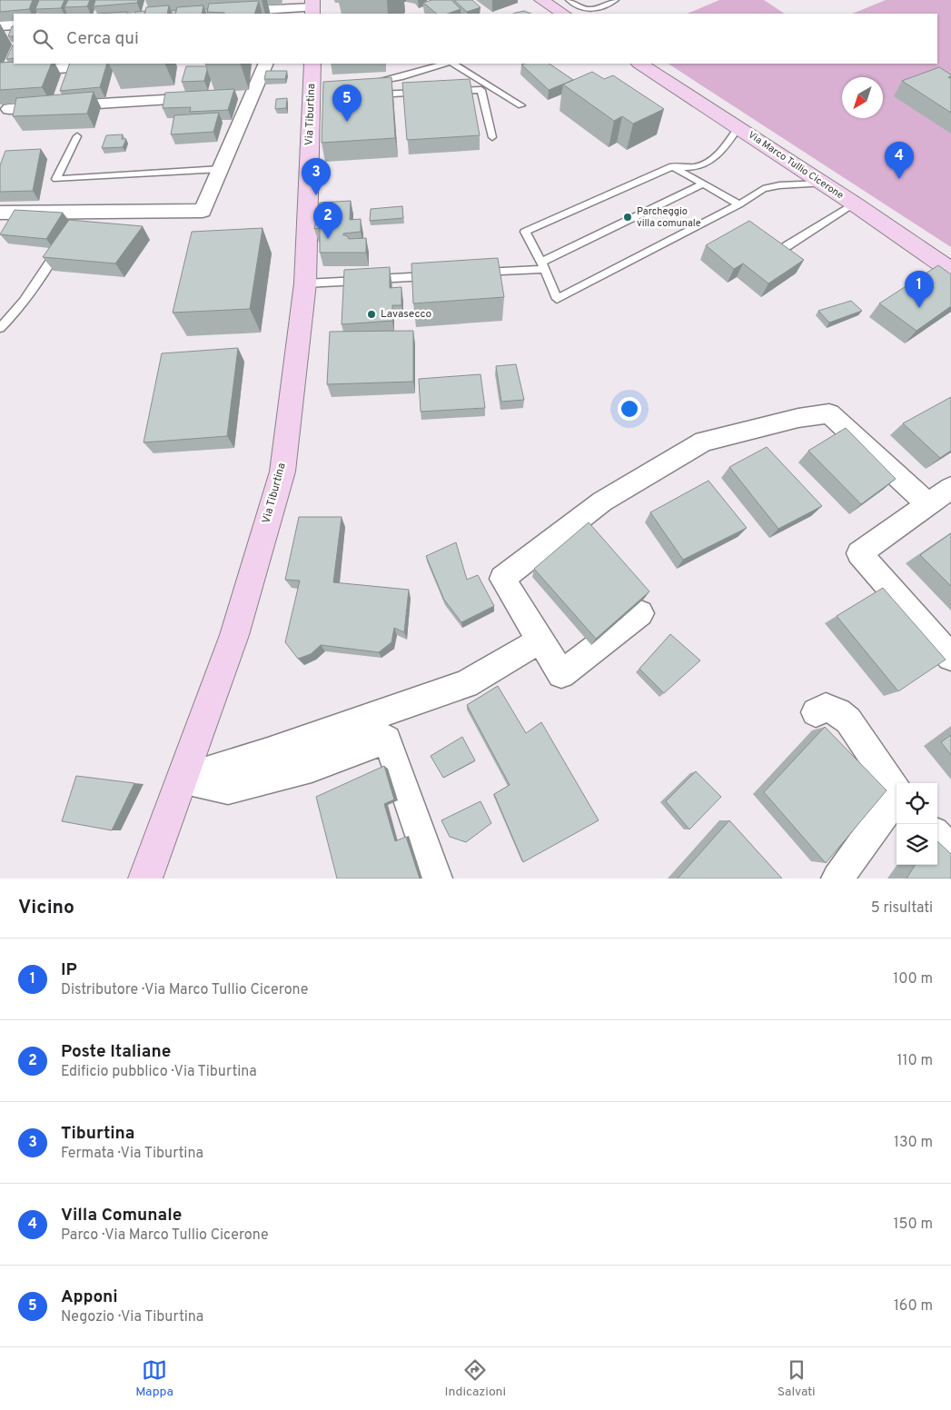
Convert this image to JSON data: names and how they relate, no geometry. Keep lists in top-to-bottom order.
{
  "streets": {
    "street": ["Via Tiburtina", "Via Marco Tullio Cicerone"]
  },
  "places": ["Parcheggio villa comunale", "Lavasecco"],
  "north": "bottom left",
  "page": {
    "search": "Cerca qui",
    "pins": [
      "5",
      "4",
      "3",
      "2",
      "1"
    ],
    "heading": ["Vicino", "5 risultati"],
    "list": [
      {
        "mark": "1",
        "name": "IP",
        "note": "Distributore · Via Marco Tullio Cicerone",
        "value": "100 m"
      },
      {
        "mark": "2",
        "name": "Poste Italiane",
        "note": "Edificio pubblico · Via Tiburtina",
        "value": "110 m"
      },
      {
        "mark": "3",
        "name": "Tiburtina",
        "note": "Fermata · Via Tiburtina",
        "value": "130 m"
      },
      {
        "mark": "4",
        "name": "Villa Comunale",
        "note": "Parco · Via Marco Tullio Cicerone",
        "value": "150 m"
      },
      {
        "mark": "5",
        "name": "Apponi",
        "note": "Negozio · Via Tiburtina",
        "value": "160 m"
      }
    ],
    "nav": ["Mappa", "Indicazioni", "Salvati"]
  }
}
